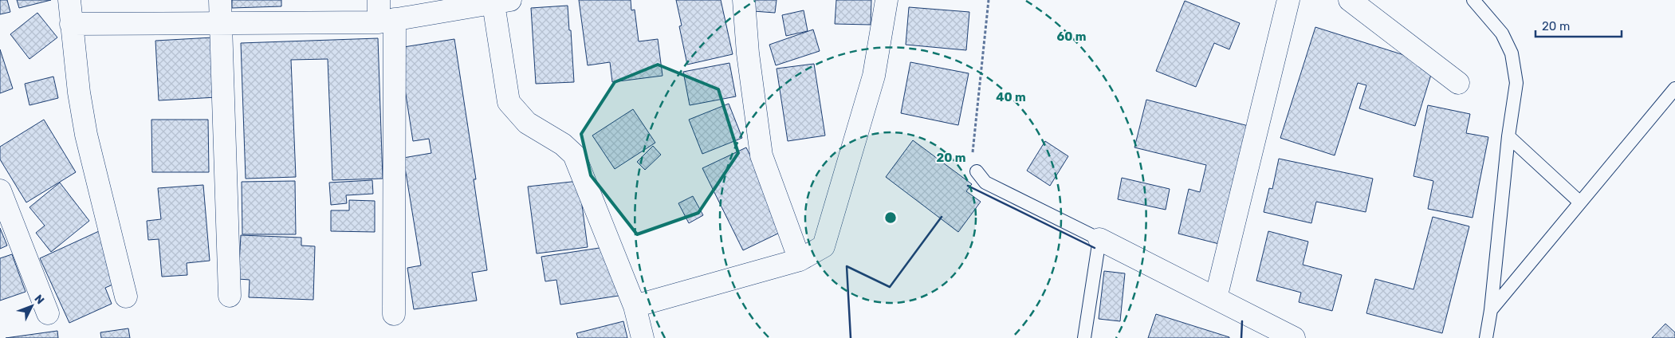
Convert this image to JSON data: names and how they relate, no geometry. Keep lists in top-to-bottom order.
{
  "scale_bar": "20 m",
  "north": "top right",
  "rings": ["60 m", "40 m", "20 m"]
}
